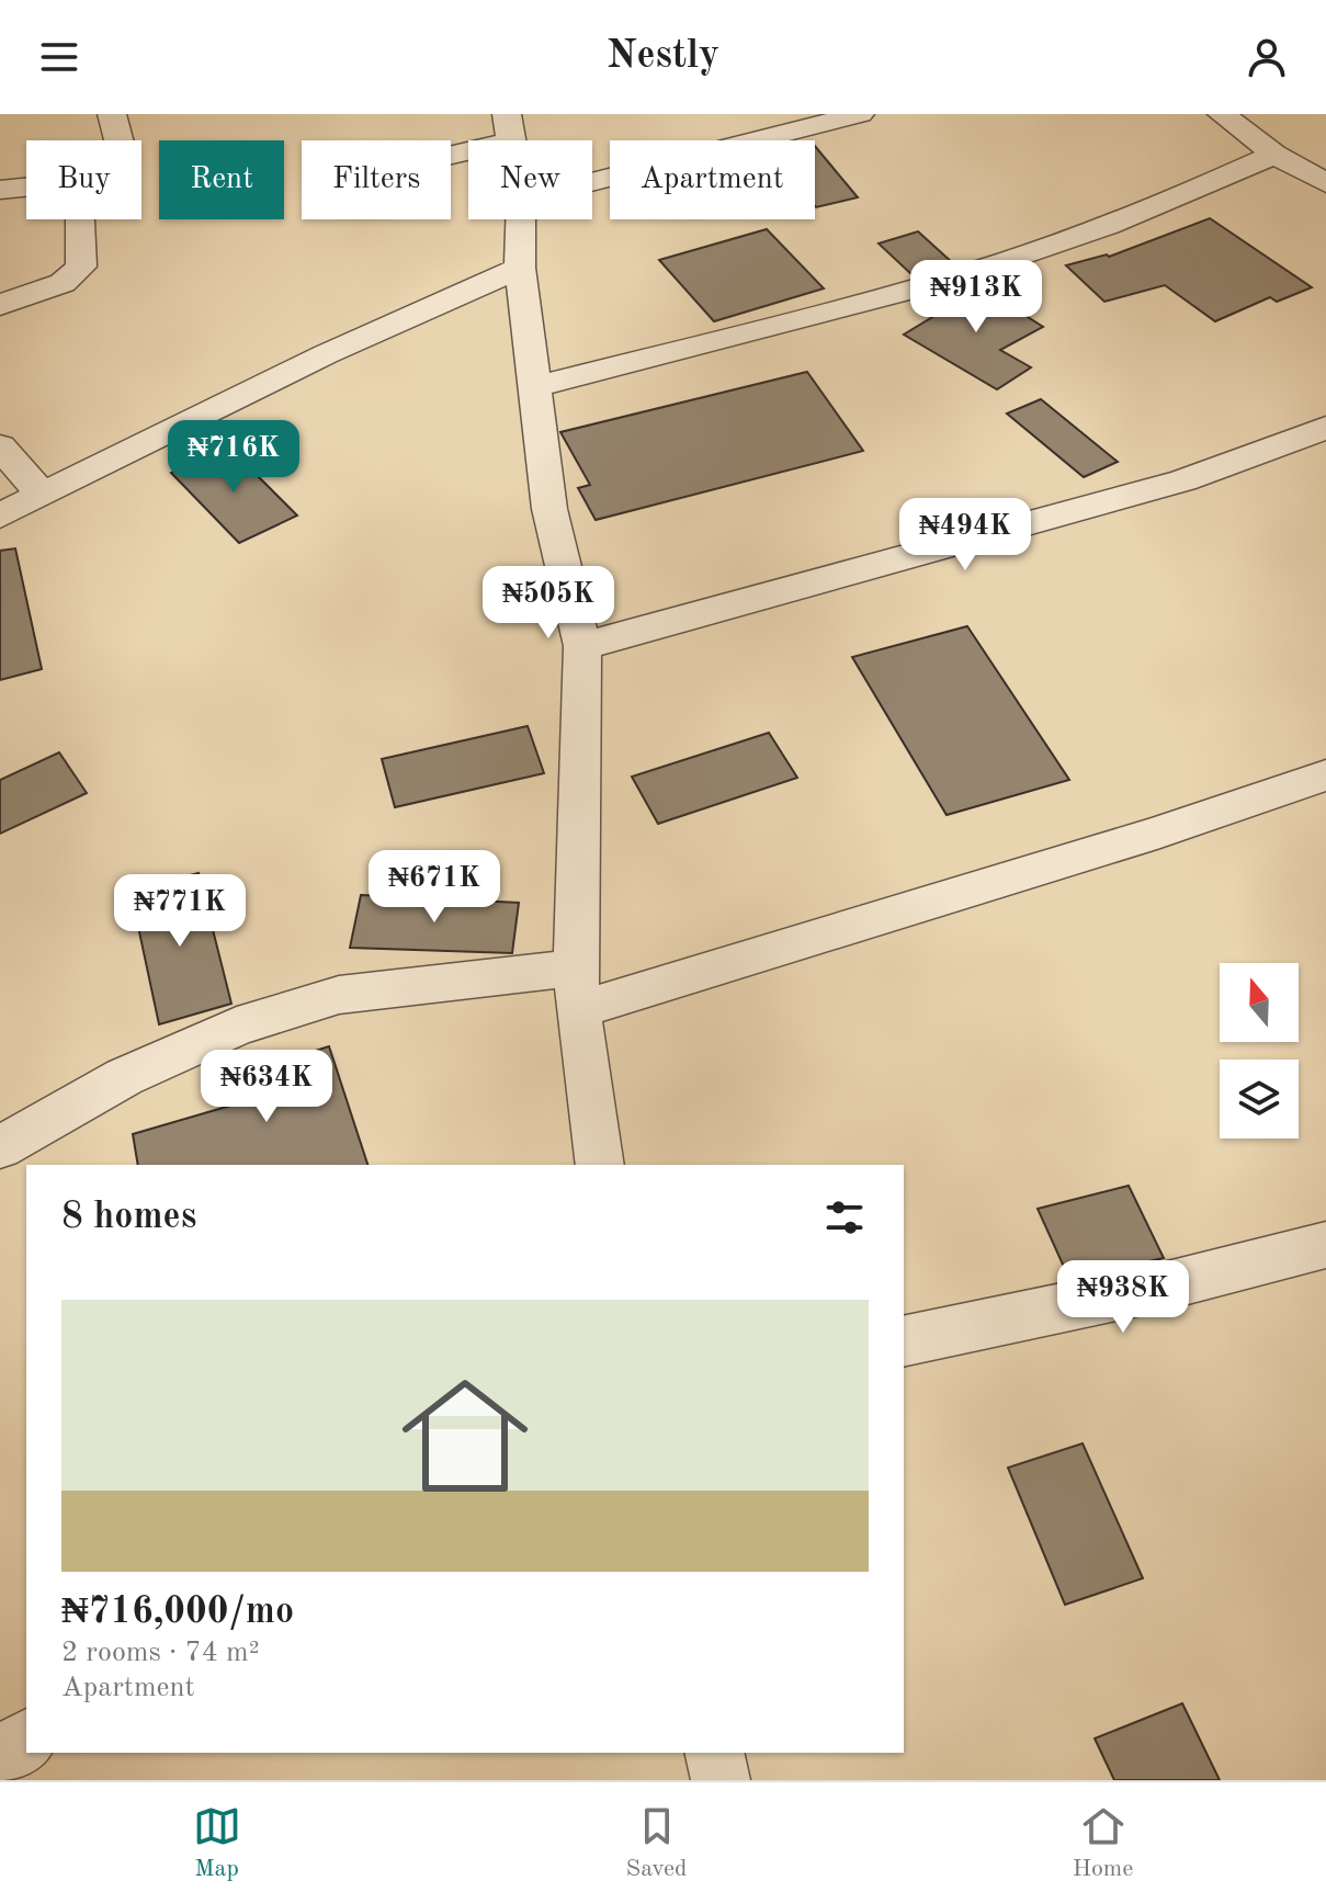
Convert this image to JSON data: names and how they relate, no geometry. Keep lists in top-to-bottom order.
{
  "north": "top",
  "page": {
    "header": "Nestly",
    "chip": [
      "Buy",
      "Rent",
      "Filters",
      "New",
      "Apartment"
    ],
    "price": [
      "₦913K",
      "₦716K",
      "₦494K",
      "₦505K",
      "₦671K",
      "₦771K",
      "₦634K",
      "₦938K"
    ],
    "heading": "8 homes",
    "list": [
      {
        "name": "₦716,000/mo",
        "note": "2 rooms · 74 m² · Apartment"
      }
    ],
    "tabs": ["Map", "Saved", "Home"]
  }
}
